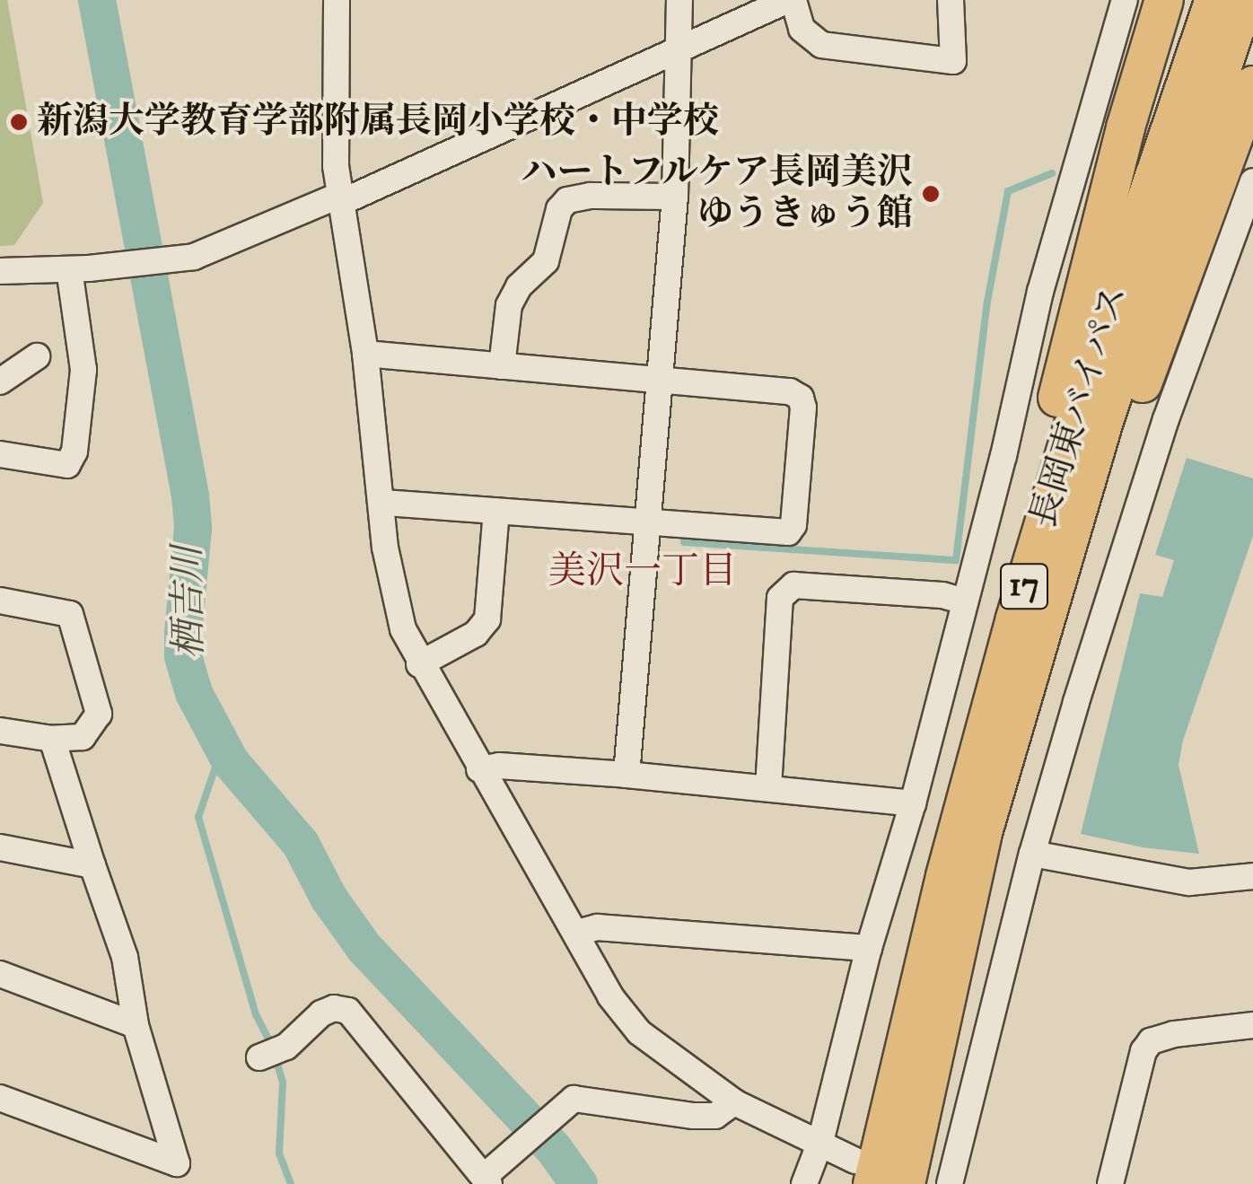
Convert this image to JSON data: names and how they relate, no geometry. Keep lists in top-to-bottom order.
{
  "streets": {
    "highway": ["長岡東バイパス", "17"]
  },
  "crossings": [
    ["長岡東バイパス", "17"]
  ],
  "districts": ["美沢一丁目"],
  "water": ["栖吉川"],
  "places": ["新潟大学教育学部附属長岡小学校・中学校", "ハートフルケア長岡美沢 ゆうきゅう館"]
}
